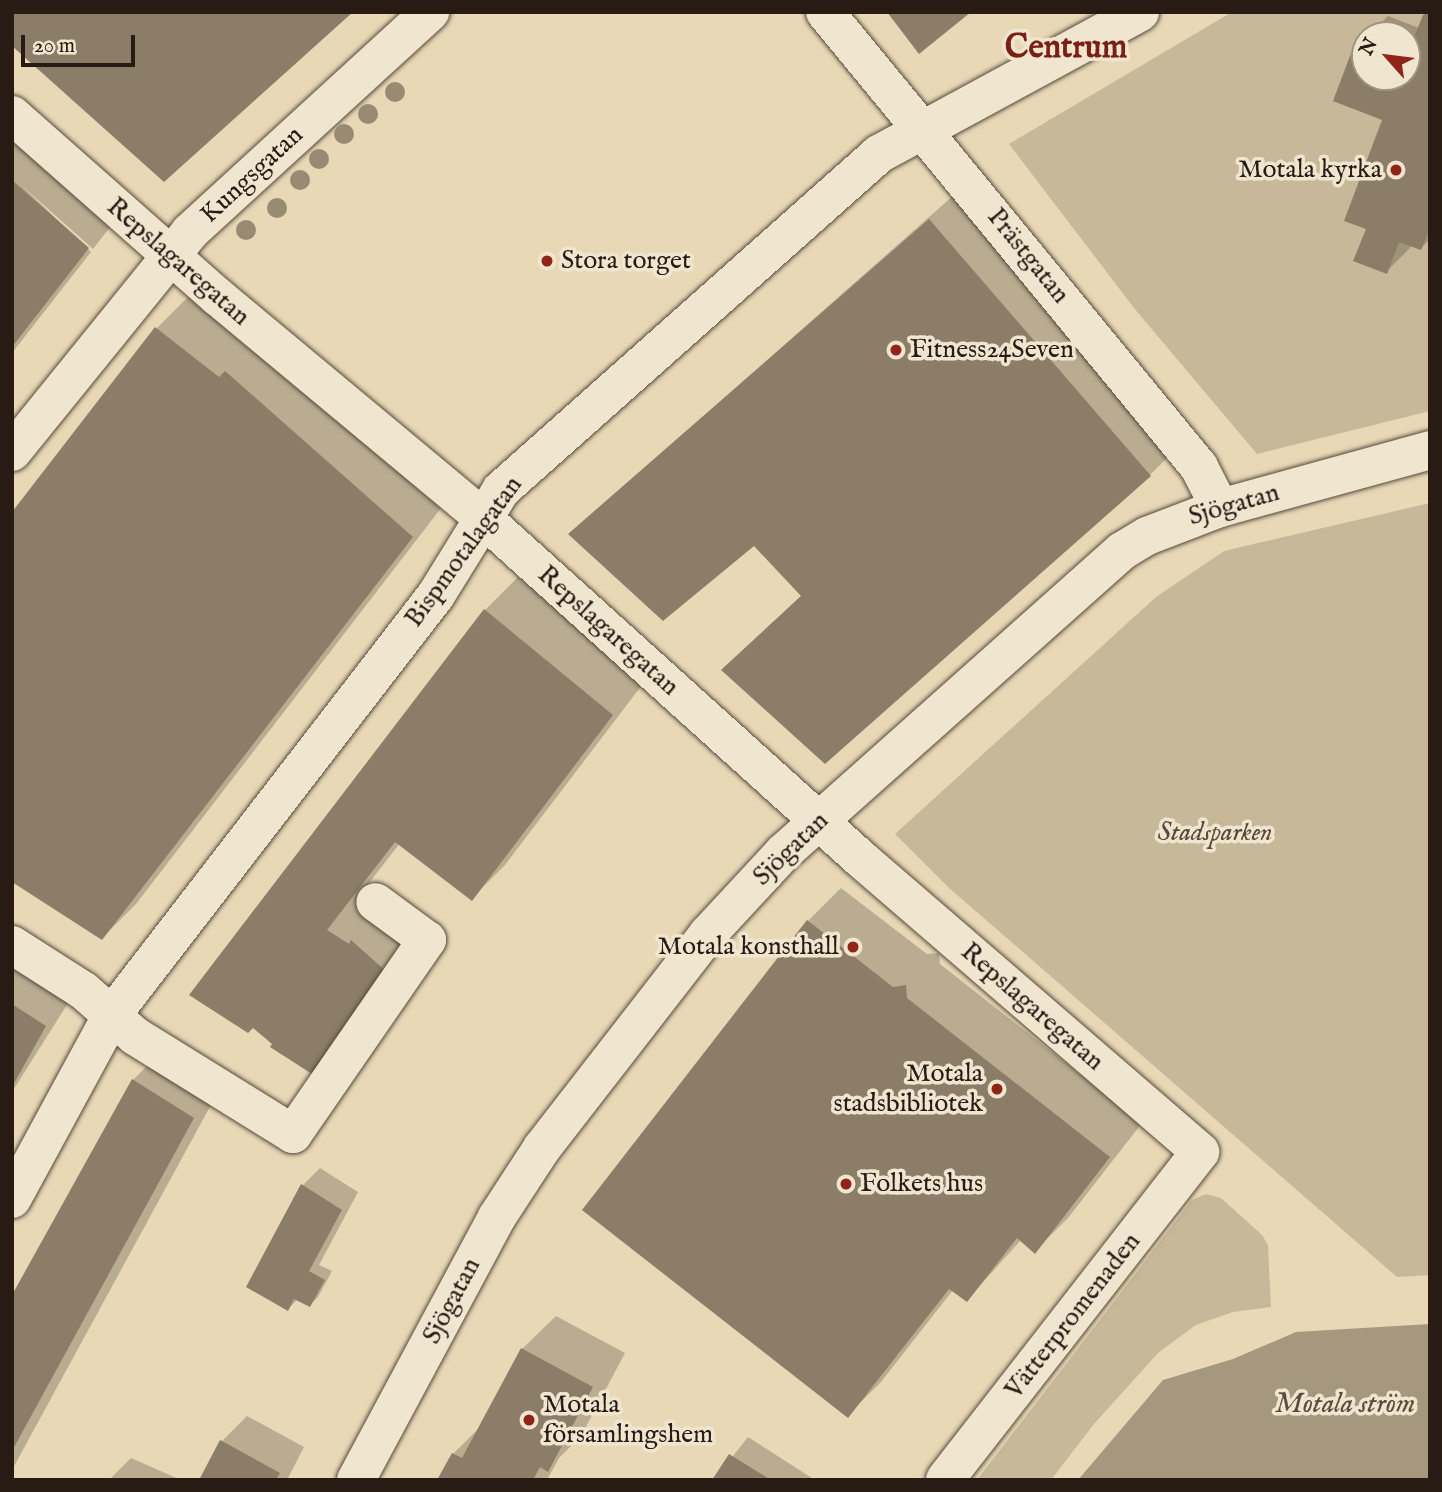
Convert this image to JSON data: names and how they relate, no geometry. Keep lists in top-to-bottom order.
{
  "streets": {
    "street": [
      "Kungsgatan",
      "Prästgatan",
      "Repslagaregatan",
      "Sjögatan",
      "Bispmotalagatan",
      "Vätterpromenaden"
    ]
  },
  "crossings": [
    ["Kungsgatan", "Repslagaregatan"],
    ["Prästgatan", "Sjögatan"],
    ["Prästgatan", "Bispmotalagatan"],
    ["Repslagaregatan", "Sjögatan"],
    ["Repslagaregatan", "Bispmotalagatan"],
    ["Repslagaregatan", "Vätterpromenaden"]
  ],
  "districts": ["Centrum"],
  "water": ["Motala ström"],
  "parks": ["Stadsparken"],
  "places": [
    "Motala kyrka",
    "Stora torget",
    "Fitness24Seven",
    "Motala konsthall",
    "Motala stadsbibliotek",
    "Folkets hus",
    "Motala församlingshem"
  ],
  "scale_bar": "20 m",
  "north": "top left"
}
